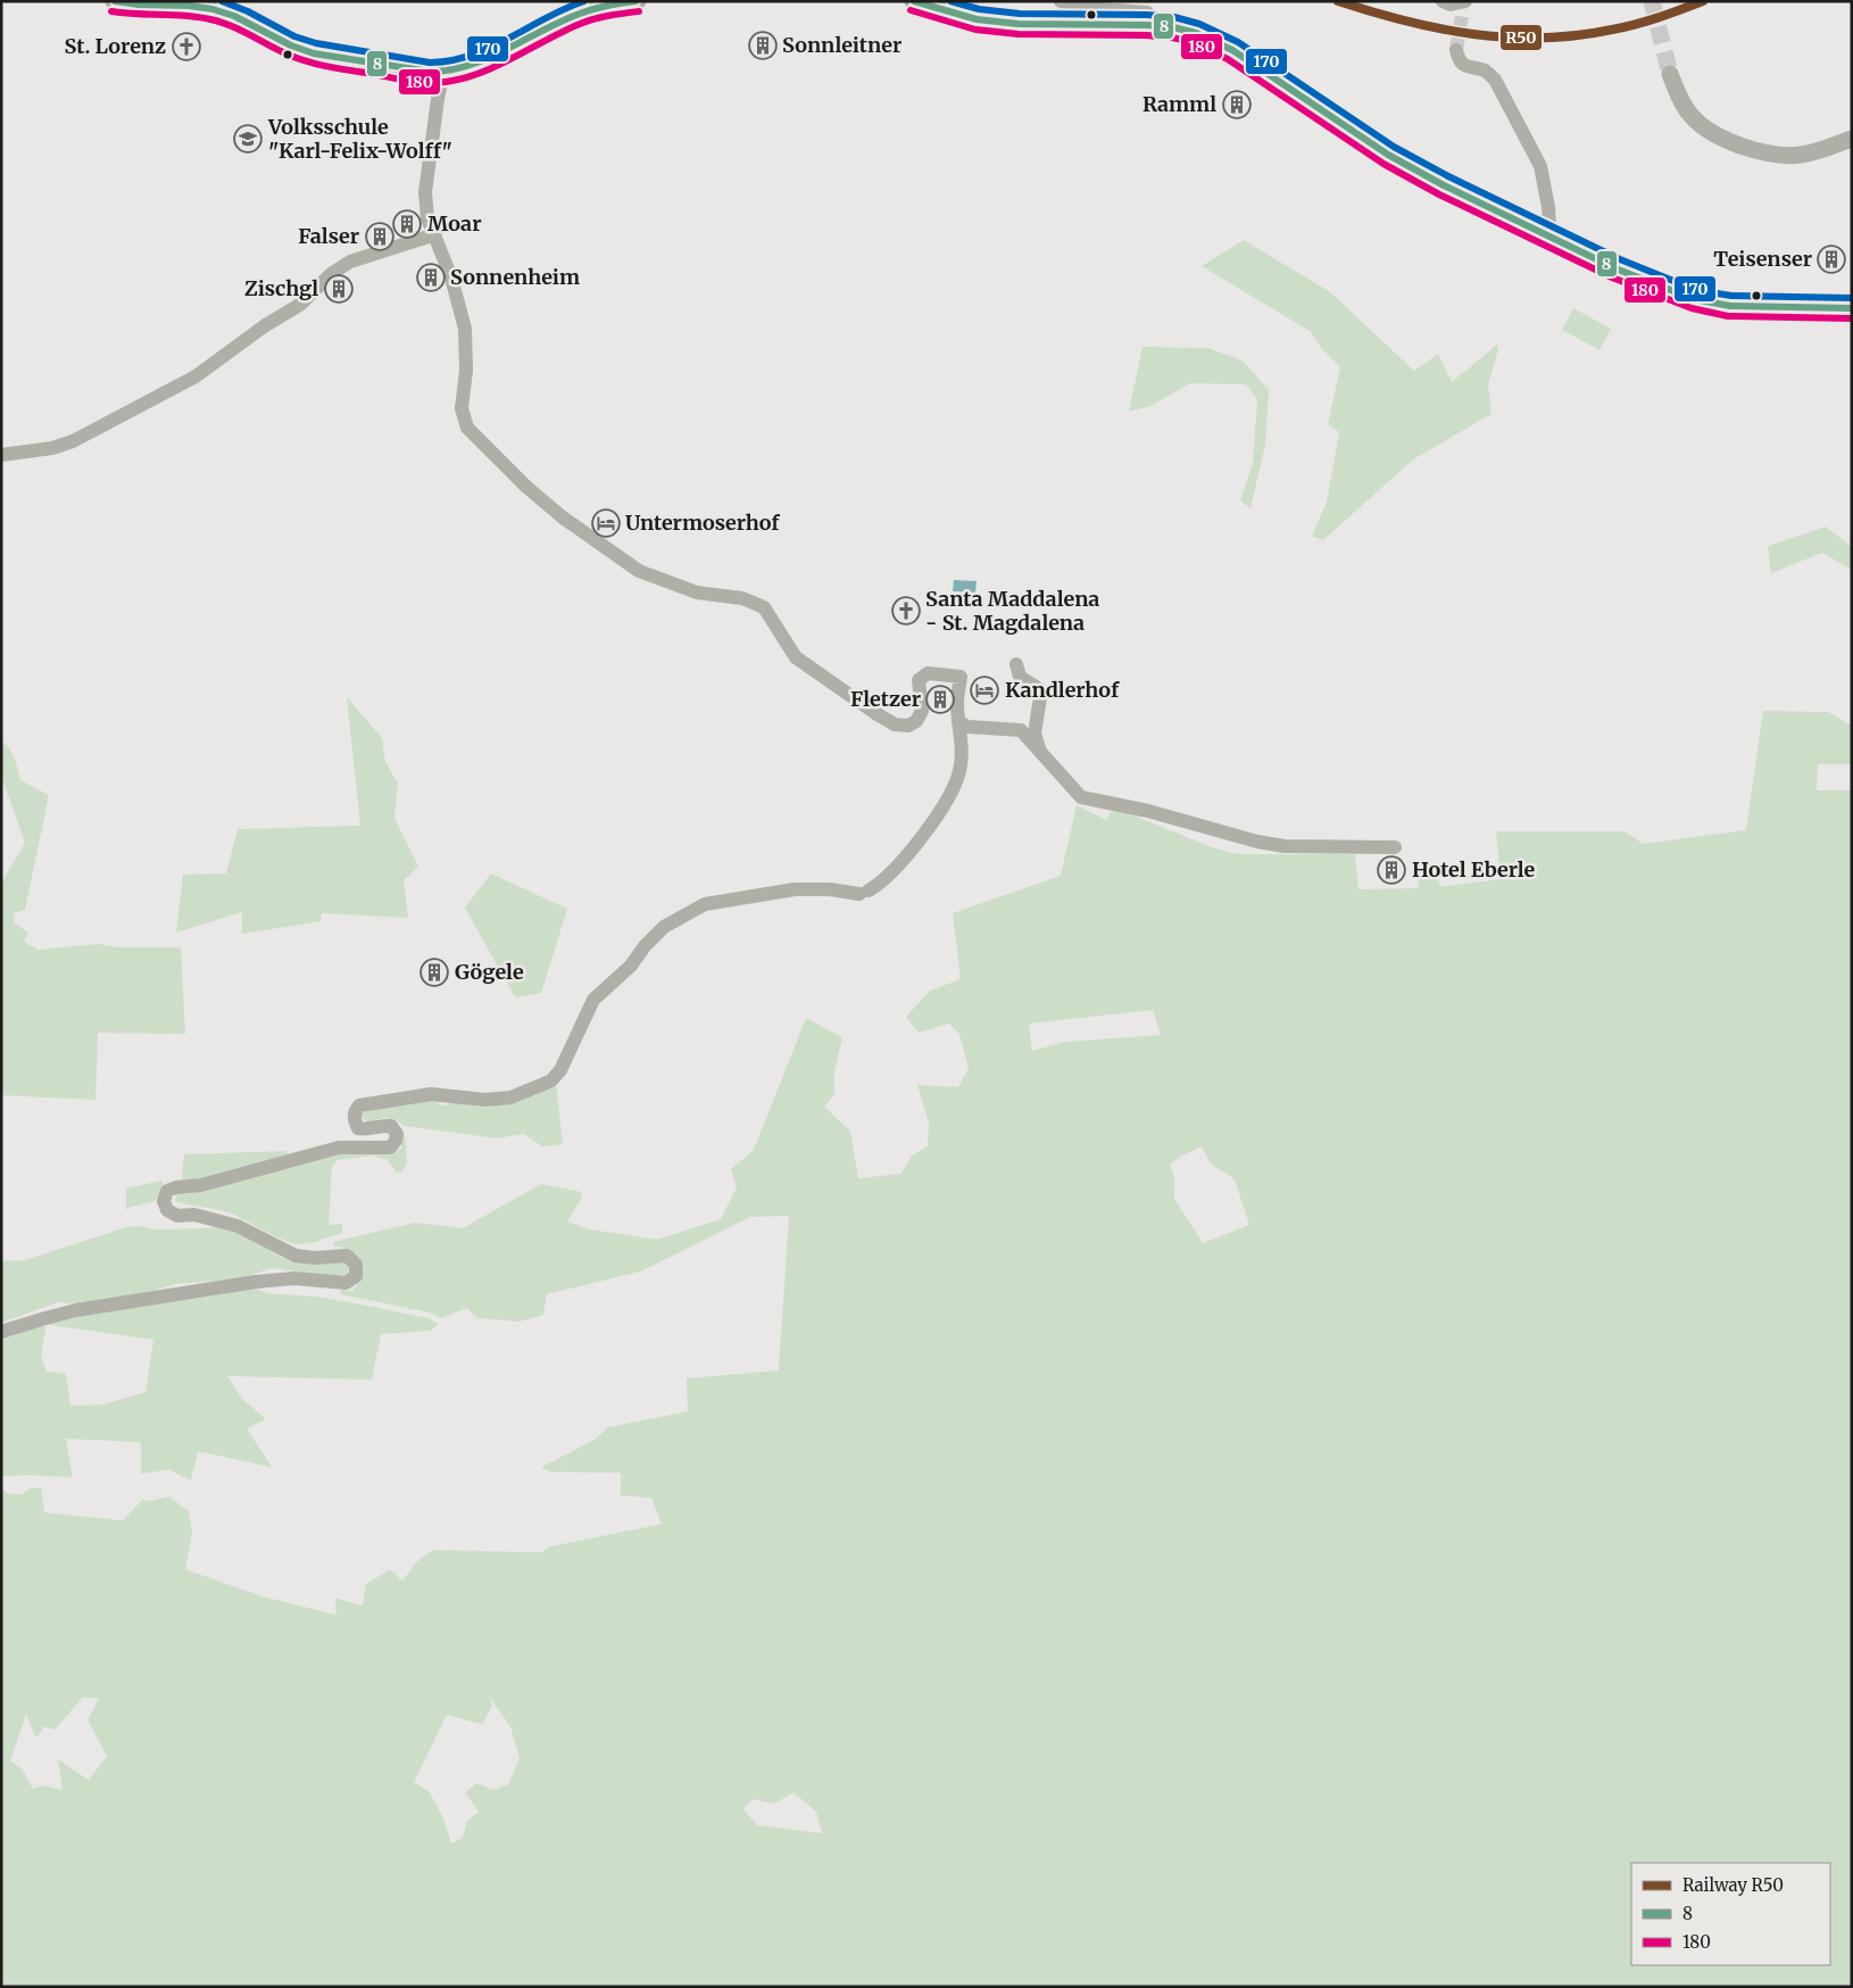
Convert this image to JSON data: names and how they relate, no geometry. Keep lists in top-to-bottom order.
{
  "places": {
    "building": [
      "Sonnleitner",
      "Ramml",
      "Moar",
      "Falser",
      "Teisenser",
      "Sonnenheim",
      "Zischgl",
      "Fletzer",
      "Hotel Eberle",
      "Gögele"
    ],
    "church": ["St. Lorenz", "Santa Maddalena - St. Magdalena"],
    "school or university": ["Volksschule \"Karl-Felix-Wolff\""],
    "hotel": ["Untermoserhof", "Kandlerhof"]
  },
  "lines": [
    "rail line R50",
    "transit line 8",
    "transit line 170",
    "transit line 180"
  ],
  "legend": ["Railway R50", "8", "180"]
}
